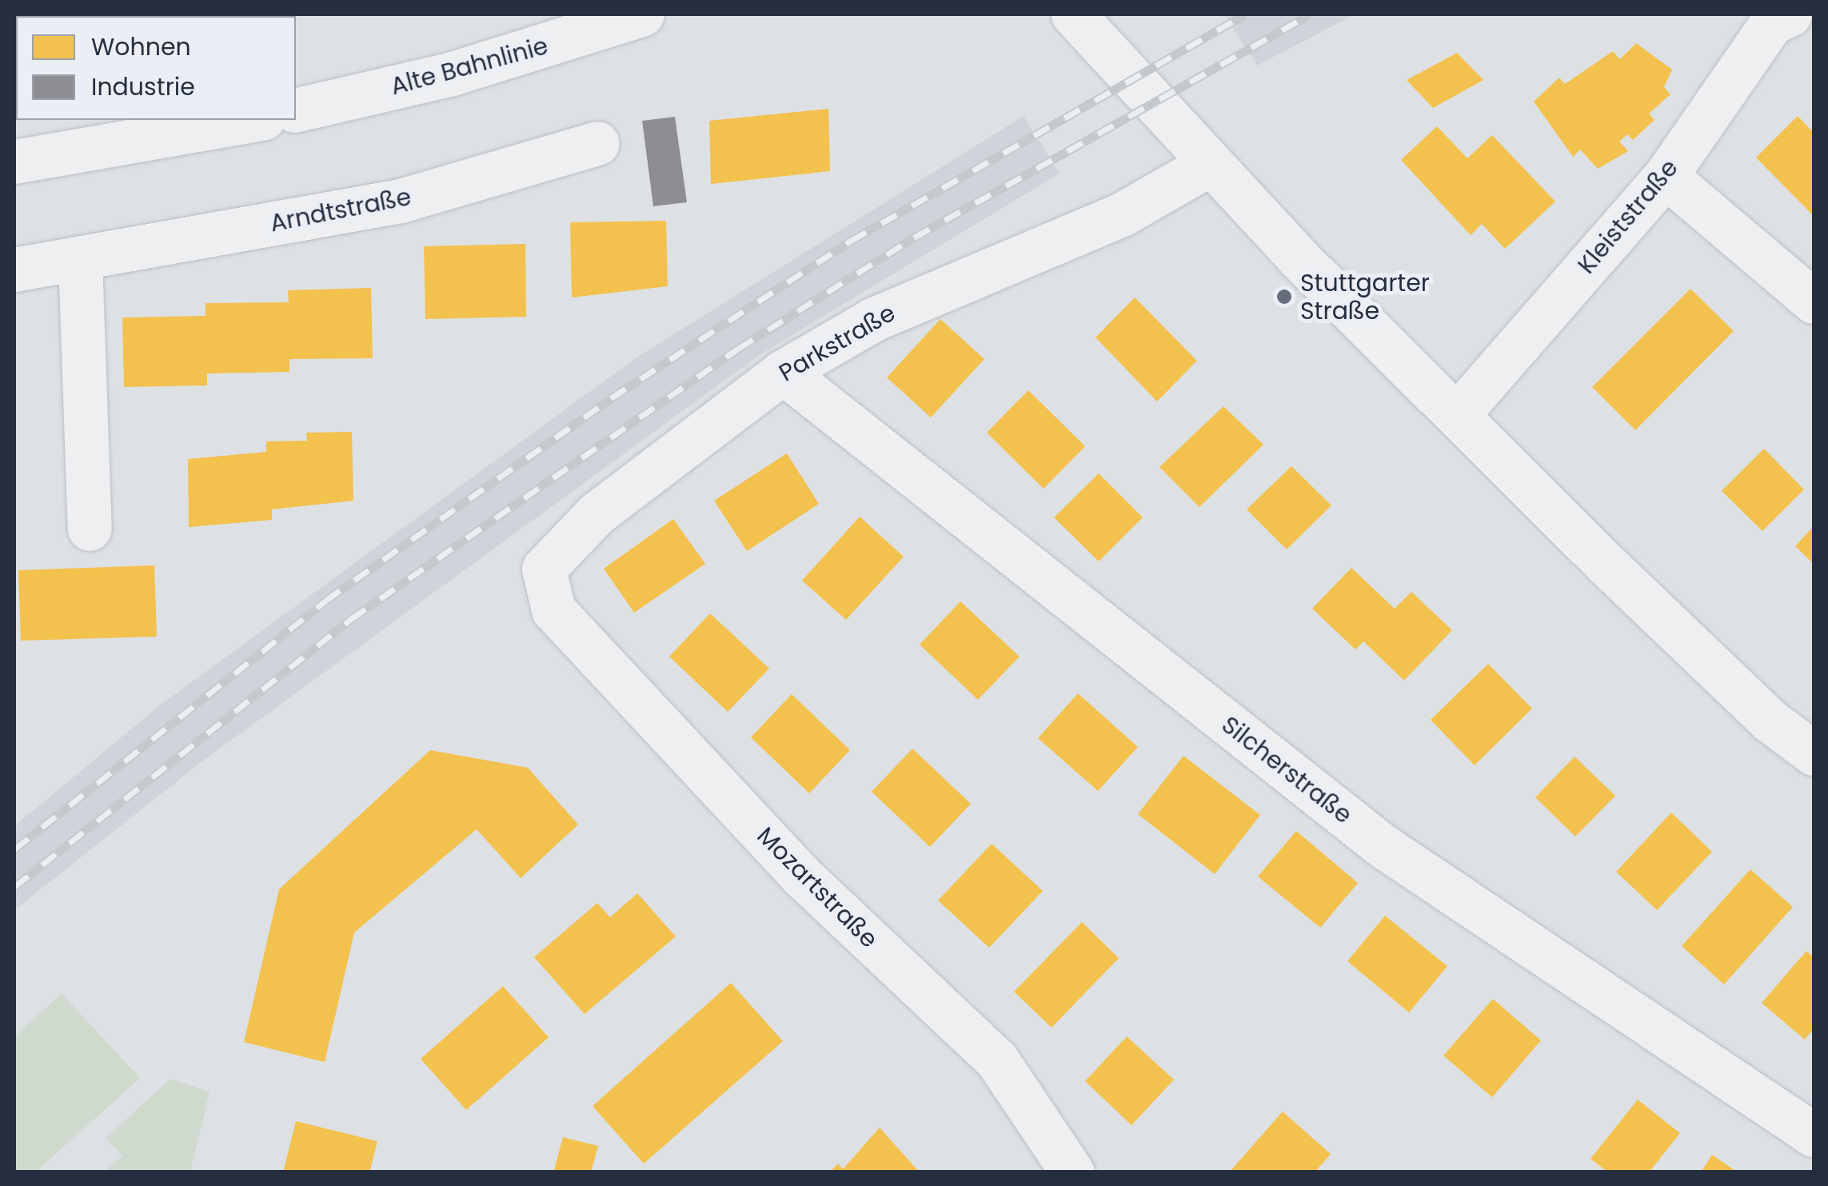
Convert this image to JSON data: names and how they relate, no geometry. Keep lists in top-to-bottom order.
{
  "streets": {
    "street": [
      "Alte Bahnlinie",
      "Arndtstraße",
      "Kleiststraße",
      "Parkstraße",
      "Silcherstraße",
      "Mozartstraße"
    ]
  },
  "crossings": [
    ["Parkstraße", "Silcherstraße"],
    ["Parkstraße", "Mozartstraße"]
  ],
  "places": ["Stuttgarter Straße"],
  "legend": ["Wohnen", "Industrie"]
}
